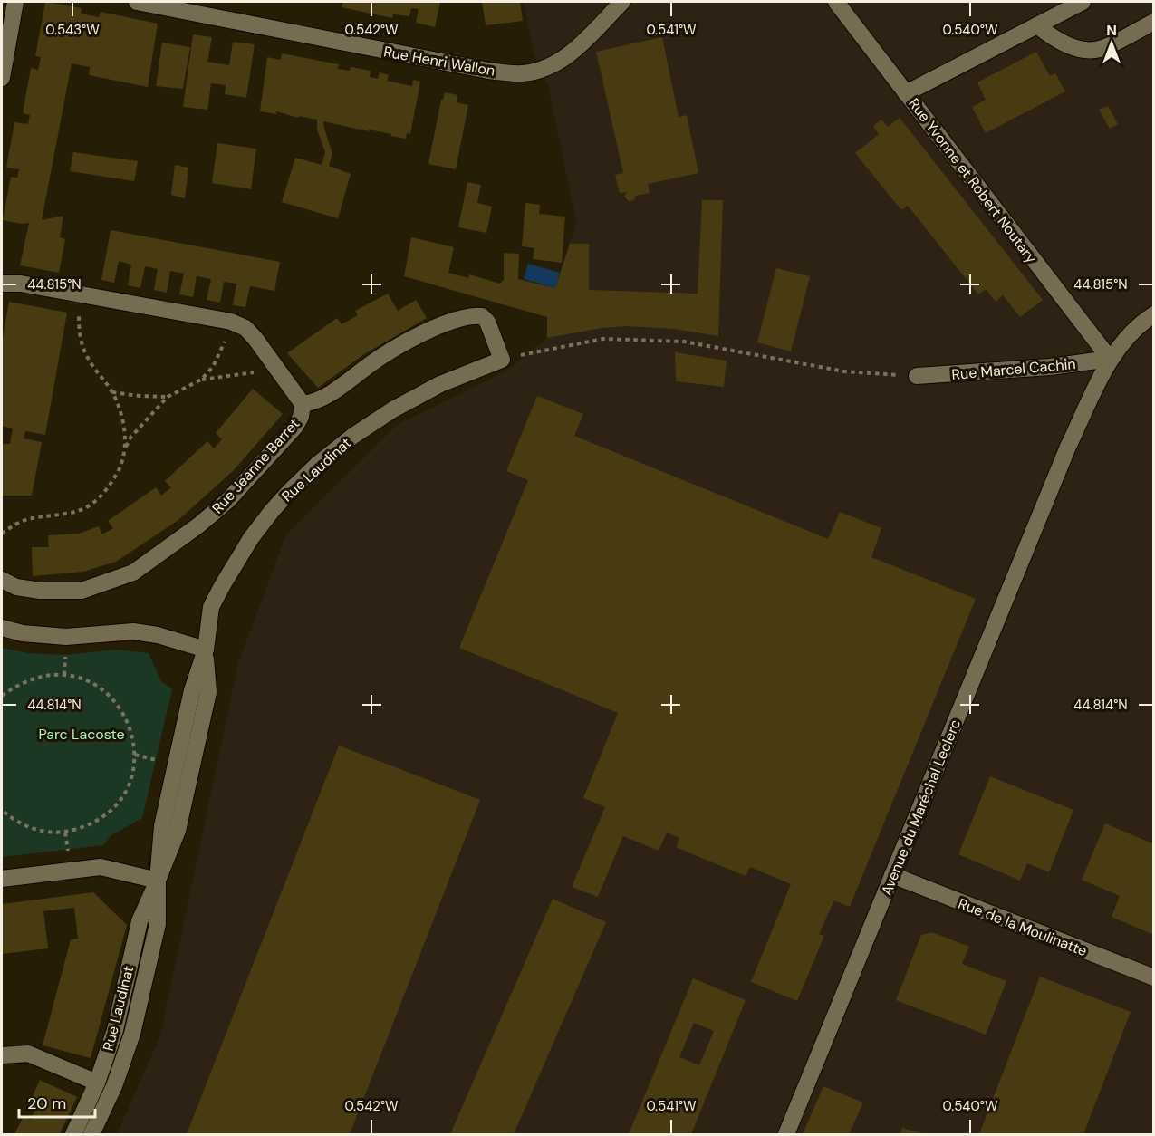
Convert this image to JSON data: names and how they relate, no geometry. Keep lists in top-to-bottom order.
{
  "streets": {
    "street": [
      "Rue Henri Wallon",
      "Rue Yvonne et Robert Noutary",
      "Rue Marcel Cachin",
      "Rue Jeanne Barret",
      "Rue Laudinat",
      "Avenue du Maréchal Leclerc",
      "Rue de la Moulinatte"
    ]
  },
  "crossings": [
    ["Rue Yvonne et Robert Noutary", "Rue Marcel Cachin"],
    ["Rue Yvonne et Robert Noutary", "Avenue du Maréchal Leclerc"],
    ["Rue Marcel Cachin", "Avenue du Maréchal Leclerc"],
    ["Rue Jeanne Barret", "Rue Laudinat"],
    ["Avenue du Maréchal Leclerc", "Rue de la Moulinatte"]
  ],
  "parks": ["Parc Lacoste"],
  "scale_bar": "20 m",
  "north": "top",
  "coordinates": [
    "0.543°W",
    "0.542°W",
    "0.541°W",
    "0.540°W",
    "44.815°N",
    "44.814°N"
  ]
}
